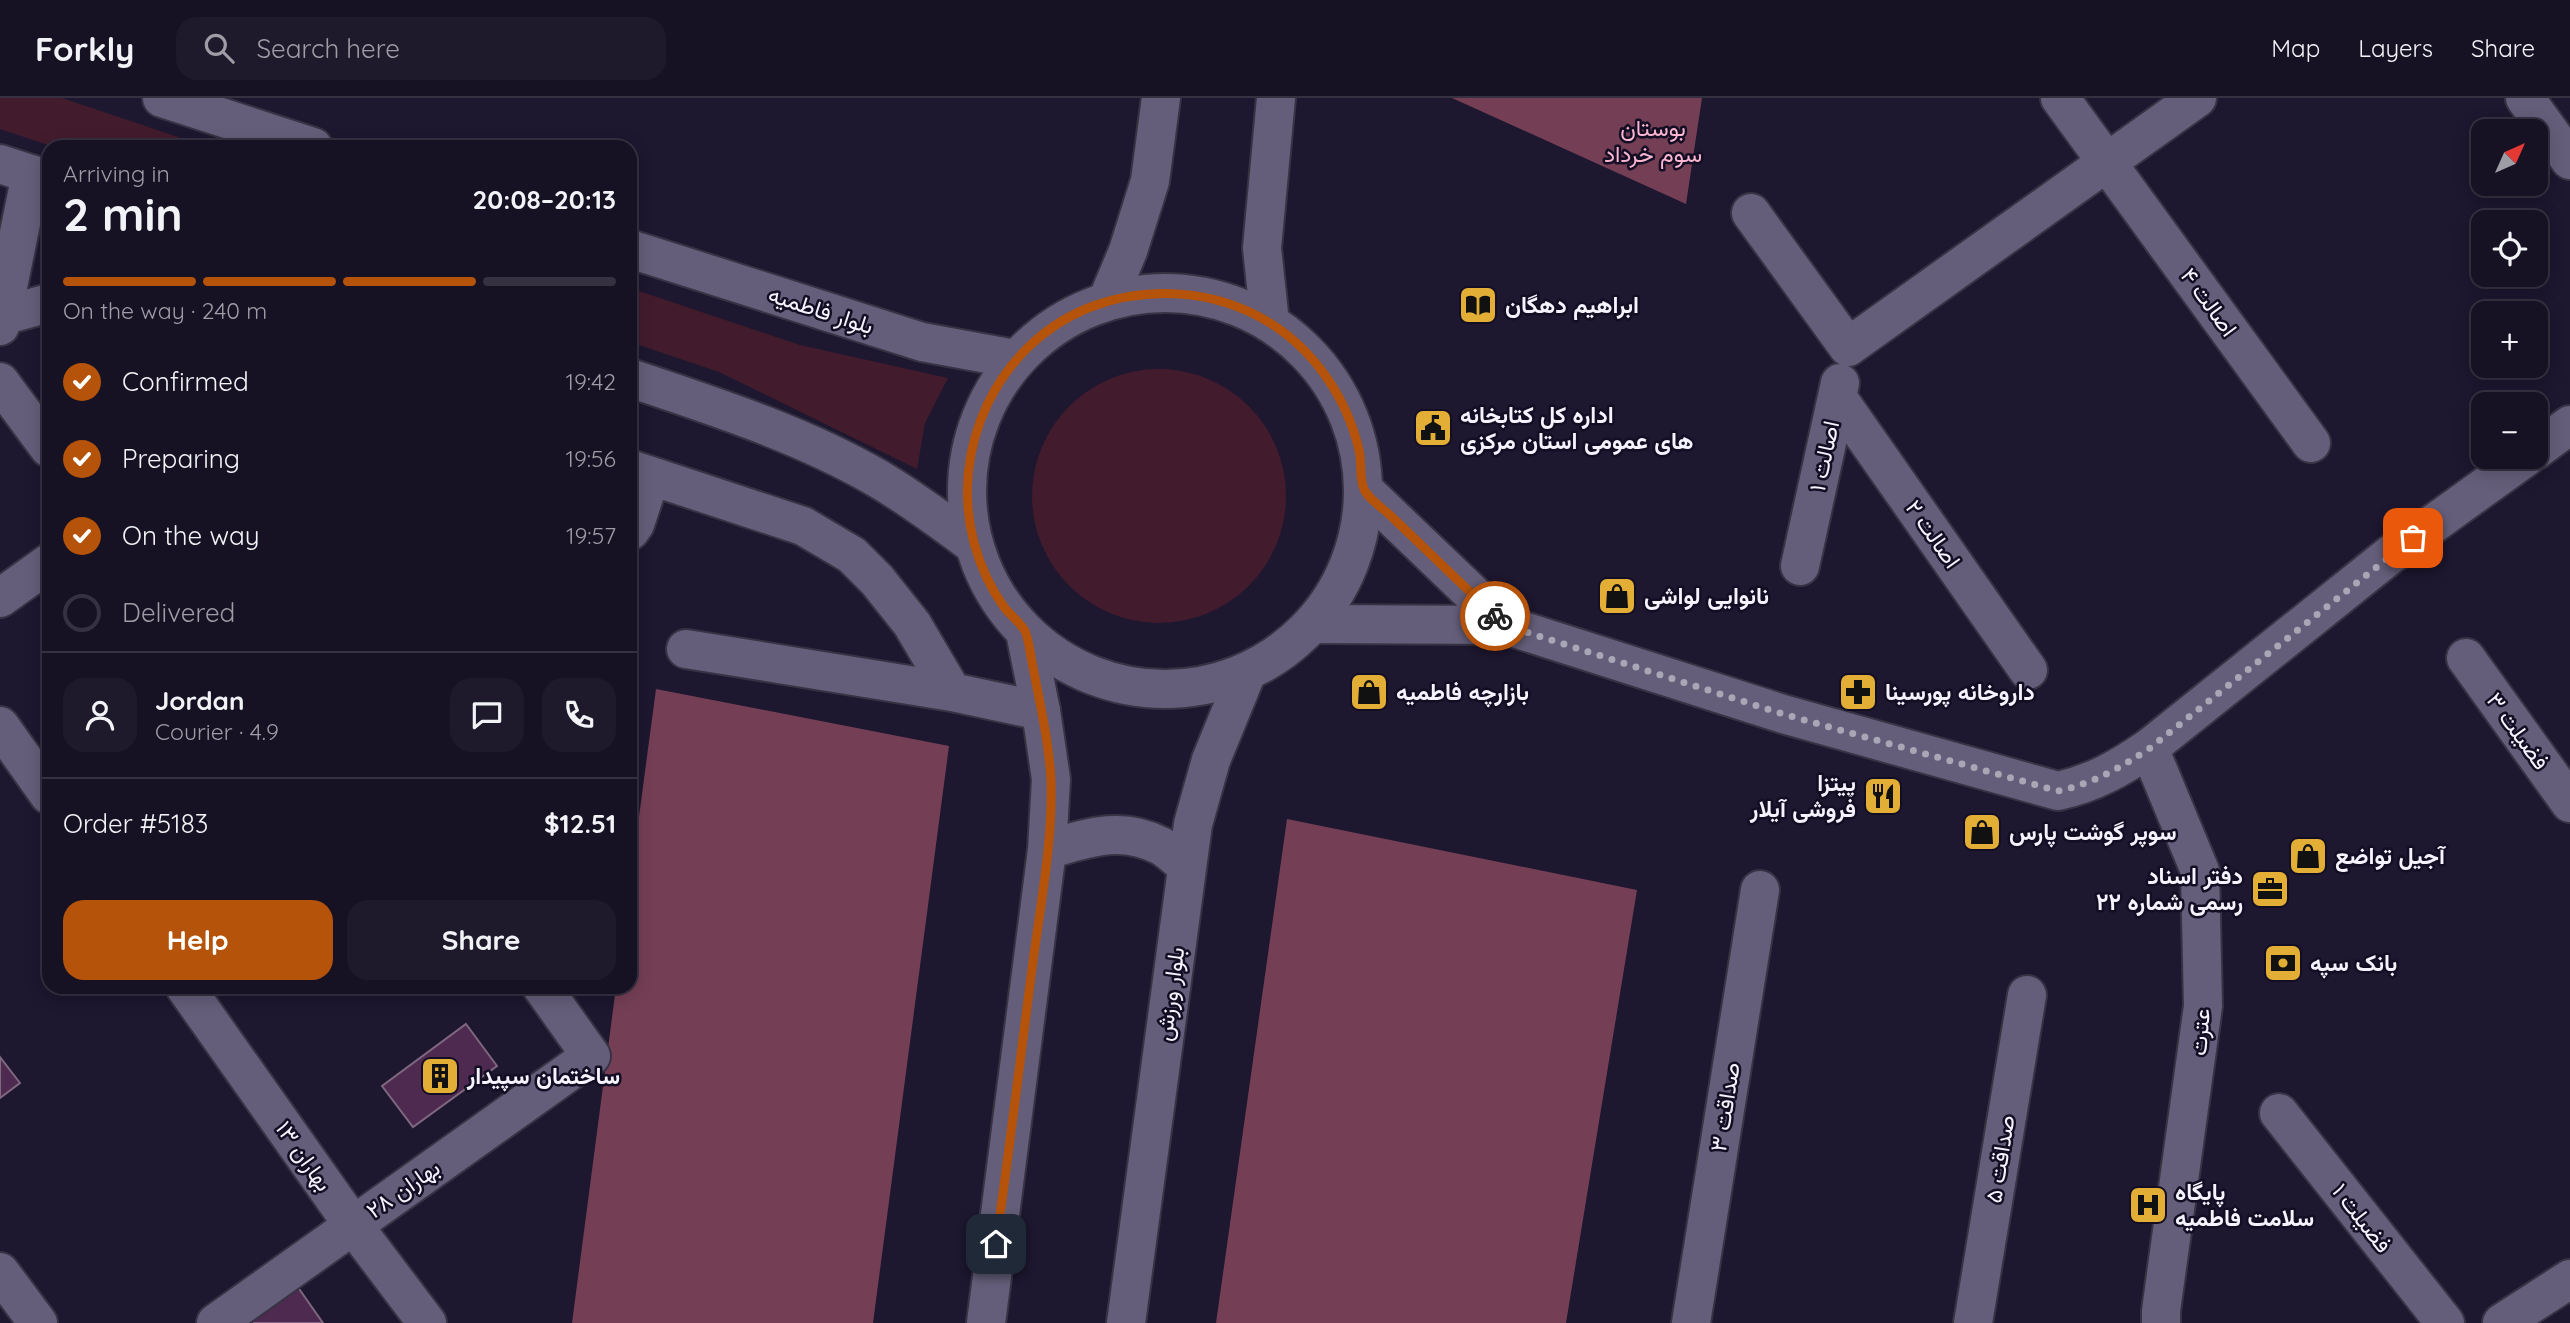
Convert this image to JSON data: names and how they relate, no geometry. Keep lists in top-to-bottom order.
{
  "streets": {
    "street": [
      "اصالت ۴",
      "بلوار فاطمیه",
      "اصالت ۱",
      "اصالت ۲",
      "فضیلت ۳",
      "بلوار ورزش",
      "عترت",
      "صداقت ۳",
      "بهاران ۱۳",
      "صداقت ۵",
      "بهاران ۲۸",
      "فضیلت ۱"
    ]
  },
  "crossings": [
    ["اصالت ۱", "اصالت ۲"],
    ["بهاران ۱۳", "بهاران ۲۸"]
  ],
  "parks": ["بوستان سوم خرداد"],
  "places": {
    "library": ["ابراهیم دهگان"],
    "public building": ["اداره کل کتابخانه های عمومی استان مرکزی"],
    "shop": [
      "نانوایی لواشی",
      "بازارچه فاطمیه",
      "سوپر گوشت پارس",
      "آجیل تواضع"
    ],
    "pharmacy": ["داروخانه پورسینا"],
    "restaurant": ["پیتزا فروشی آیلار"],
    "office": ["دفتر اسناد رسمی شماره ۲۲"],
    "bank": ["بانک سپه"],
    "building": ["ساختمان سپیدار"],
    "hospital": ["پایگاه سلامت فاطمیه"]
  },
  "north": "top right",
  "page": {
    "header": "Forkly",
    "search": "Search here",
    "nav": ["Map", "Layers", "Share"],
    "map_buttons": ["+", "−"],
    "heading": ["2 min", "Arriving in", "20:08–20:13"],
    "panel": [
      "Jordan",
      "Courier · 4.9",
      "Order #5183",
      "$12.51"
    ],
    "bar": "On the way · 240 m",
    "list": [
      ["Confirmed", "19:42"],
      ["Preparing", "19:56"],
      ["On the way", "19:57"],
      "Delivered"
    ],
    "buttons": ["Help", "Share"]
  }
}
